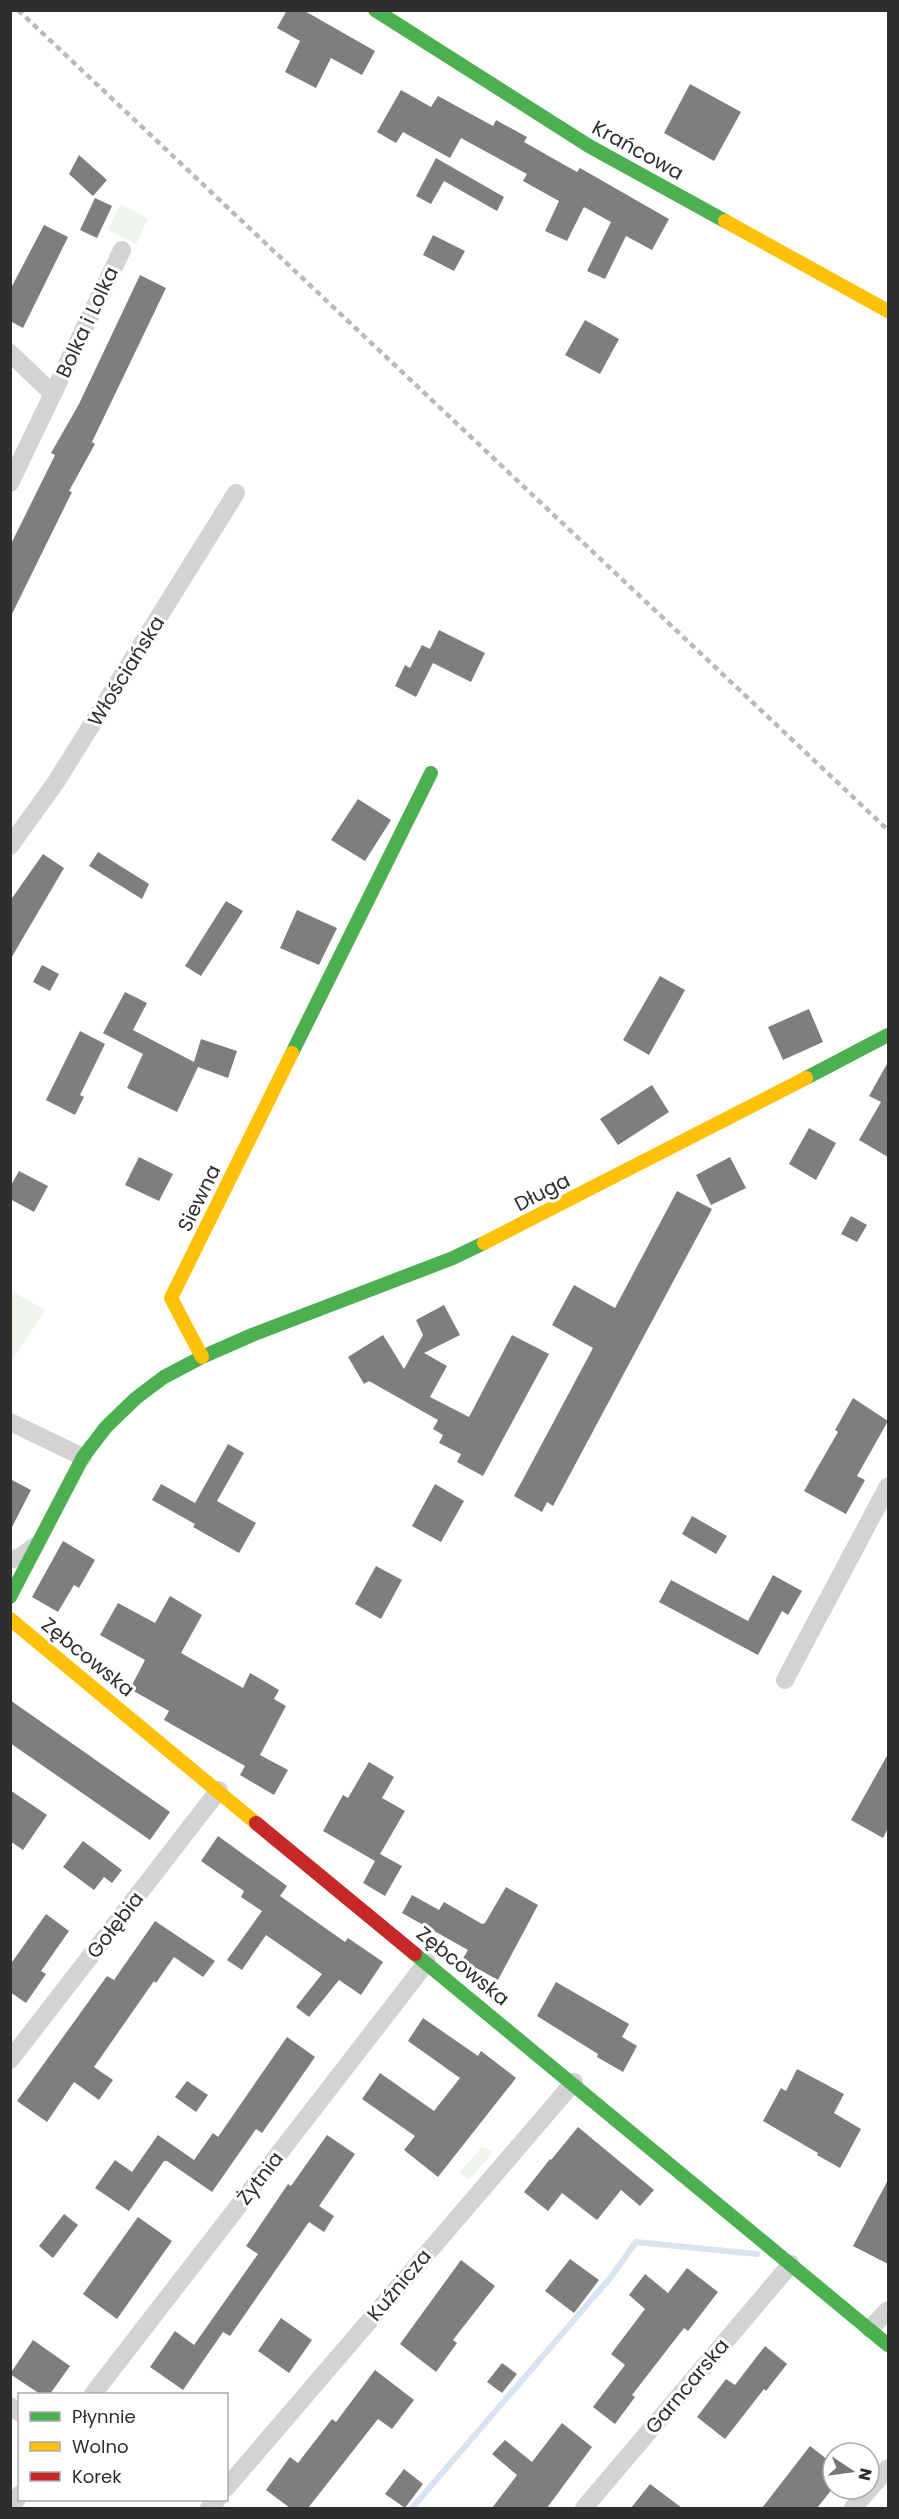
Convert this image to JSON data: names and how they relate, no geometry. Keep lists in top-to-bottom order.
{
  "streets": {
    "street": [
      "Krańcowa",
      "Bolka i Lolka",
      "Włościańska",
      "Długa",
      "Siewna",
      "Zębcowska",
      "Gołębia",
      "Żytnia",
      "Kuźnicza",
      "Garncarska"
    ]
  },
  "crossings": [
    ["Długa", "Siewna"],
    ["Zębcowska", "Gołębia"],
    ["Zębcowska", "Żytnia"],
    ["Zębcowska", "Kuźnicza"],
    ["Zębcowska", "Garncarska"]
  ],
  "legend": ["Płynnie", "Wolno", "Korek"],
  "north": "right"
}
